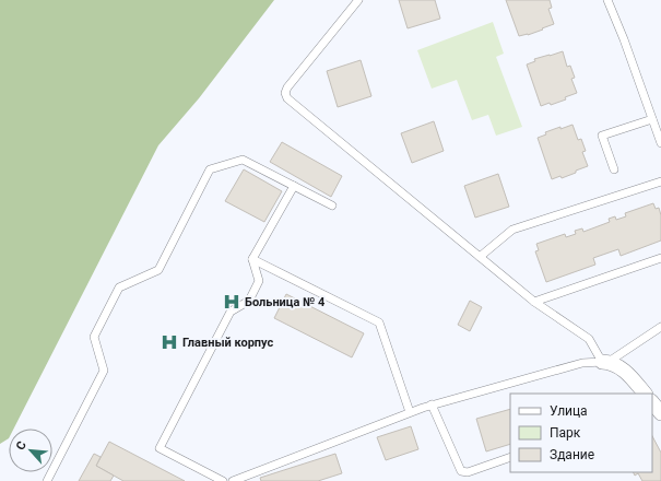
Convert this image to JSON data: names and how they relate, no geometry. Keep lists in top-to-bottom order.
{
  "places": {
    "hospital": ["Больница № 4", "Главный корпус"]
  },
  "legend": ["Улица", "Парк", "Здание"],
  "north": "top left"
}
